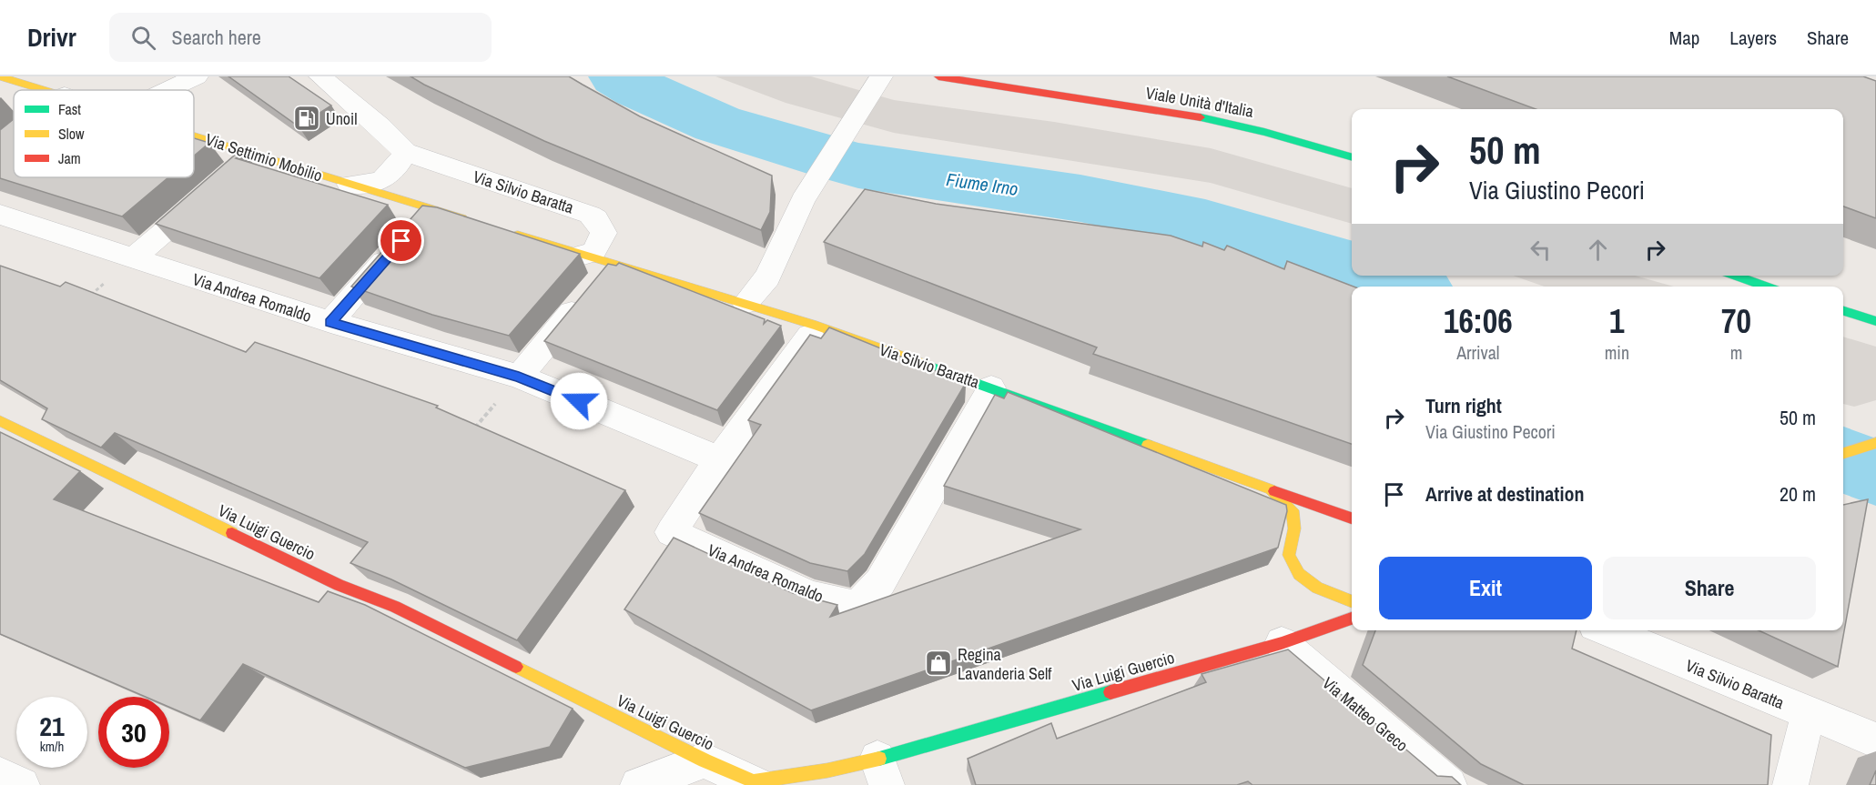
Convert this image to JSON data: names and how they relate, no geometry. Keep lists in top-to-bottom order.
{
  "streets": {
    "main road": [
      "Viale Unità d'Italia",
      "Via Settimio Mobilio",
      "Via Silvio Baratta",
      "Via Luigi Guercio"
    ],
    "street": ["Via Andrea Romaldo", "Via Matteo Greco"]
  },
  "crossings": [
    ["Via Settimio Mobilio", "Via Silvio Baratta"],
    ["Via Silvio Baratta", "Via Andrea Romaldo"],
    ["Via Luigi Guercio", "Via Matteo Greco"]
  ],
  "water": ["Fiume Irno"],
  "places": {
    "fuel station": ["Unoil"],
    "shop": ["Regina Lavanderia Self"]
  },
  "legend": ["Fast", "Slow", "Jam"],
  "page": {
    "header": "Drivr",
    "search": "Search here",
    "nav": ["Map", "Layers", "Share"],
    "turn": ["50 m", "Via Giustino Pecori"],
    "eta": [
      "16:06",
      "Arrival",
      "1",
      "min",
      "70",
      "m"
    ],
    "list": [
      {
        "name": "Turn right",
        "note": "Via Giustino Pecori",
        "value": "50 m"
      },
      {
        "name": "Arrive at destination",
        "value": "20 m"
      }
    ],
    "buttons": ["Exit", "Share"],
    "speed": "21 km/h",
    "limit": "30"
  }
}
